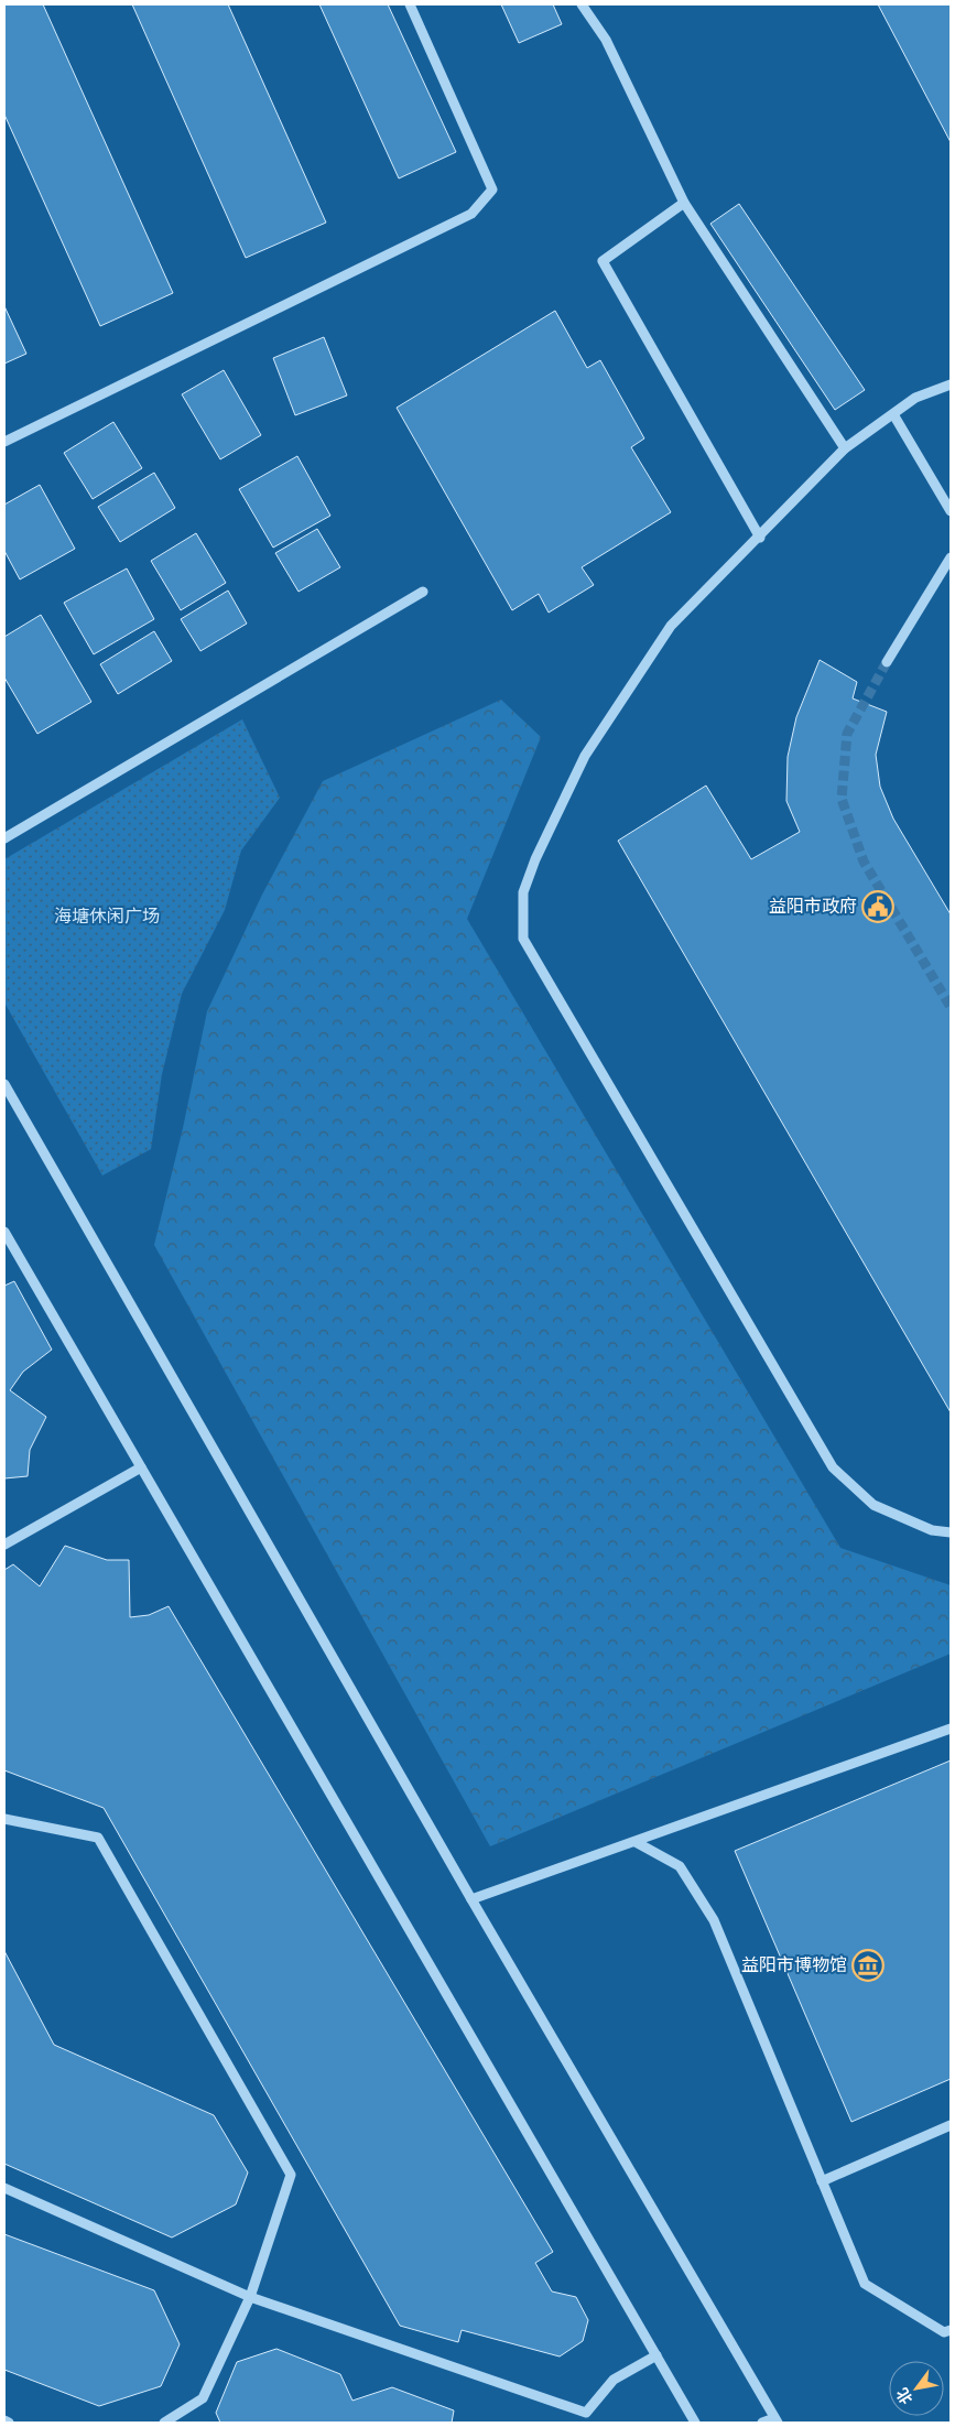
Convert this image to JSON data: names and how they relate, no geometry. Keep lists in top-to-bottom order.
{
  "parks": ["海塘休闲广场"],
  "places": {
    "public building": ["益阳市政府"],
    "museum": ["益阳市博物馆"]
  },
  "north": "bottom left"
}
